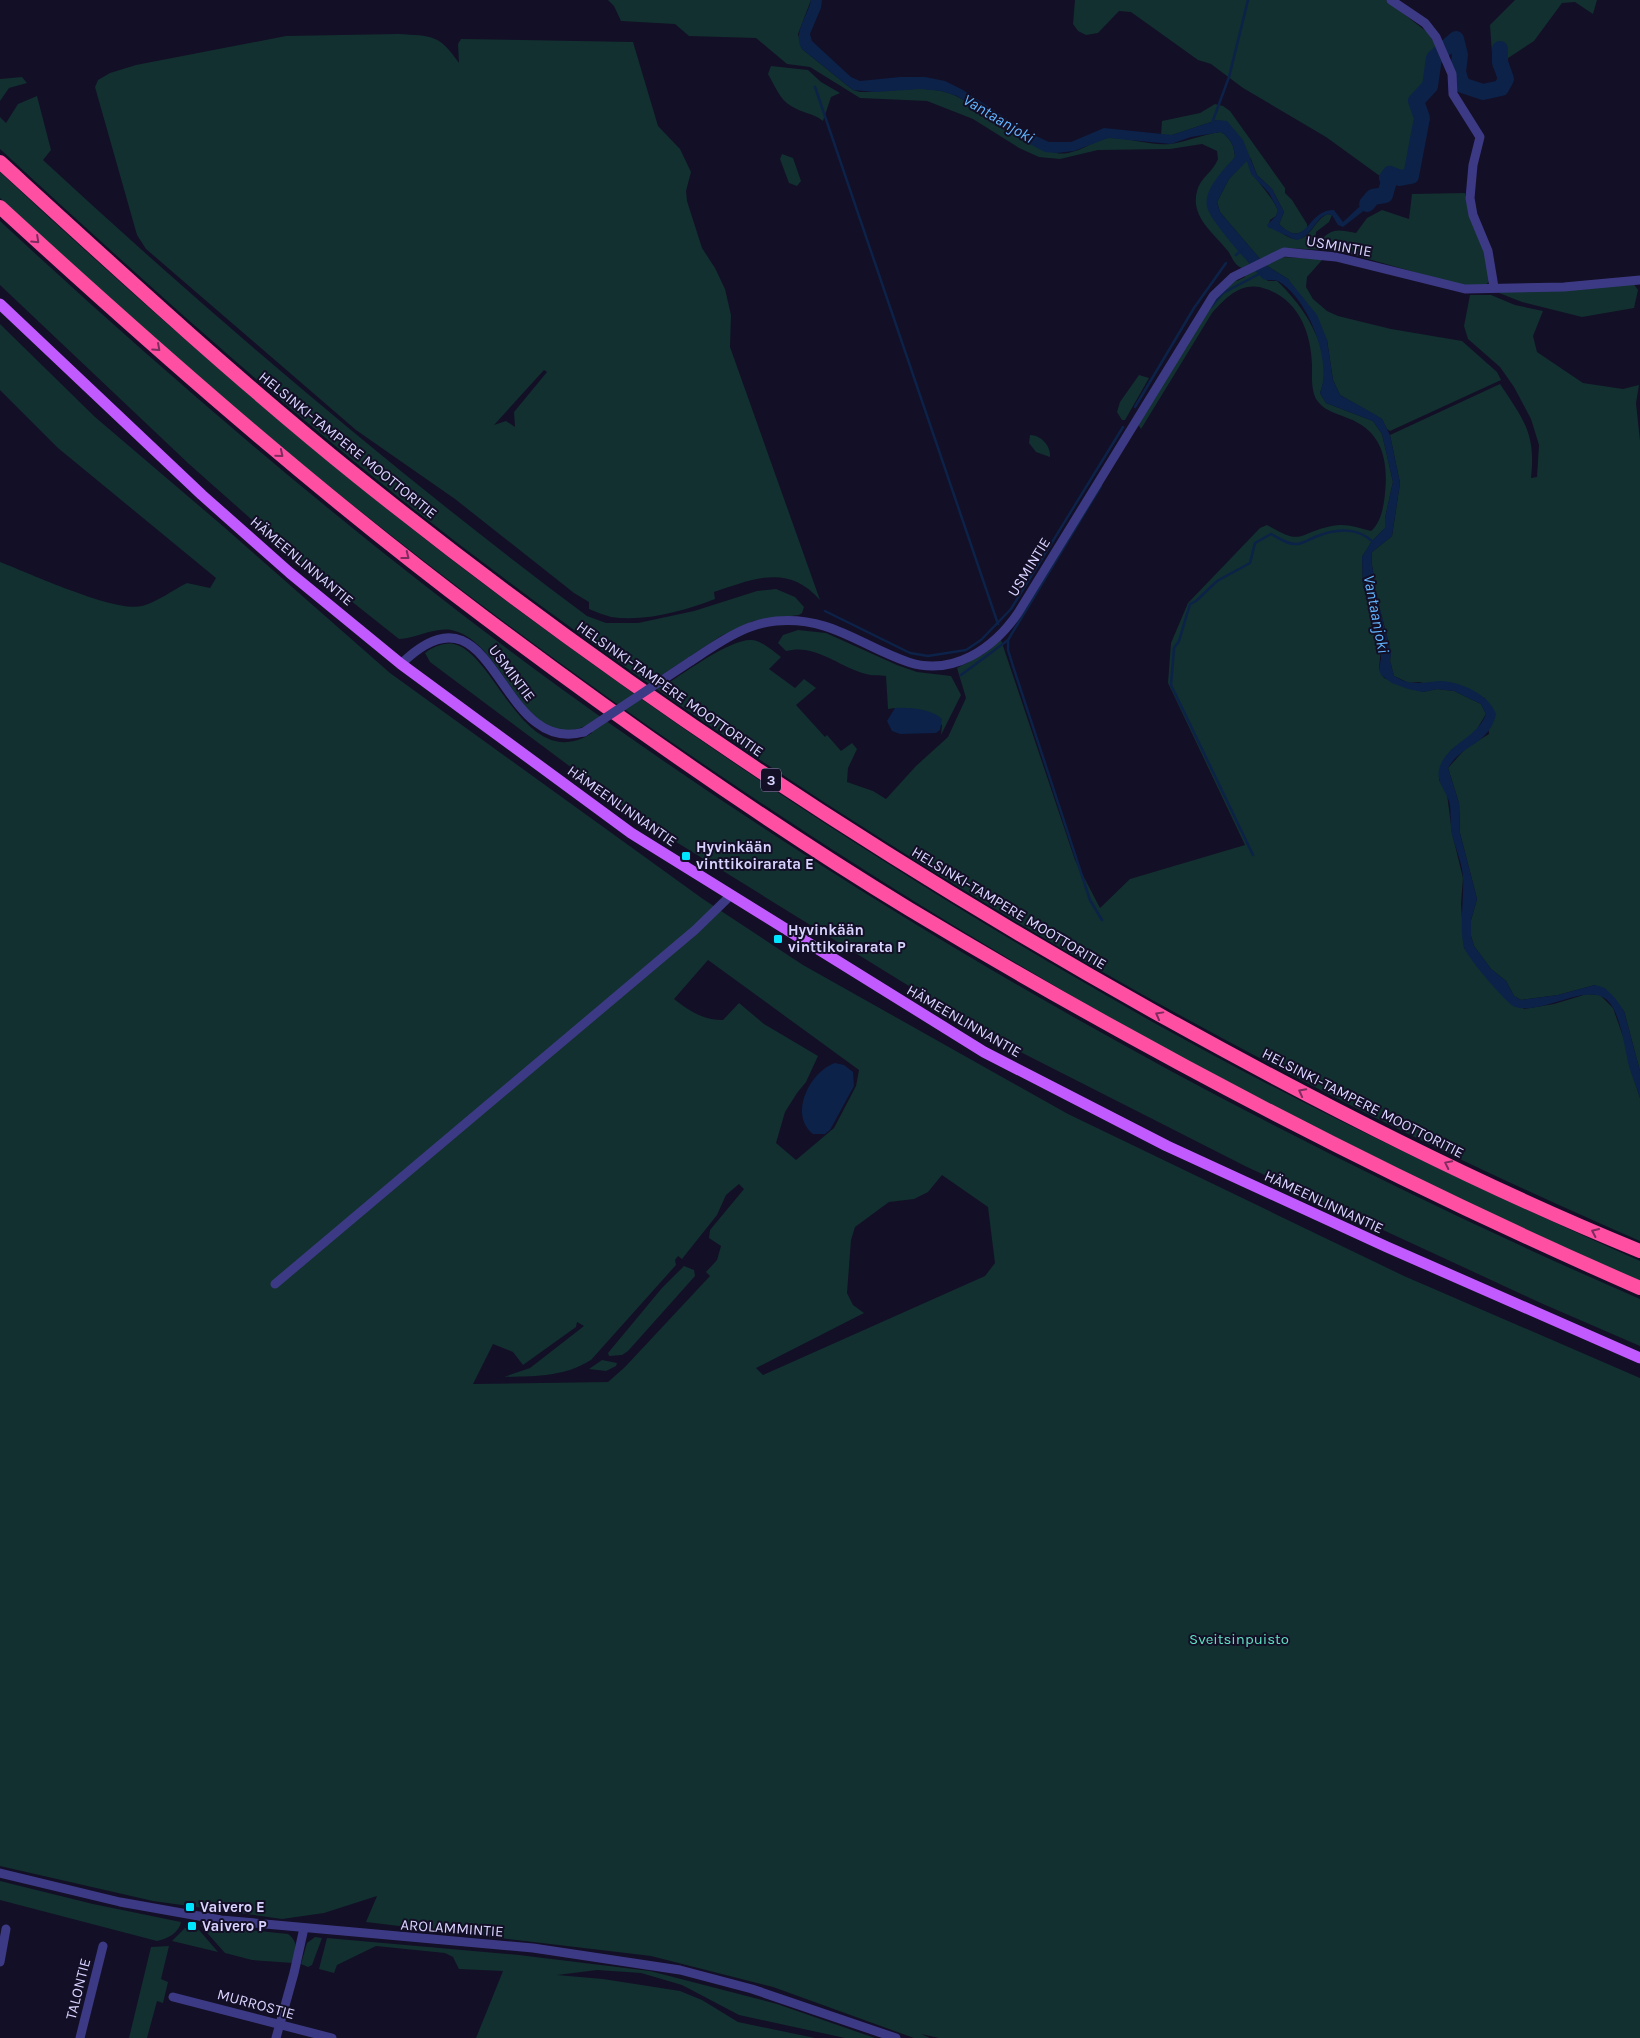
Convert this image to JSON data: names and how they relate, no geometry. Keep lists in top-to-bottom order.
{
  "streets": {
    "highway": ["HELSINKI-TAMPERE MOOTTORITIE", "3"],
    "main road": ["HÄMEENLINNANTIE"],
    "street": [
      "USMINTIE",
      "AROLAMMINTIE",
      "TALONTIE",
      "MURROSTIE"
    ]
  },
  "crossings": [
    ["USMINTIE", "HÄMEENLINNANTIE"]
  ],
  "water": ["Vantaanjoki"],
  "parks": ["Sveitsinpuisto"],
  "places": {
    "transit": [
      "Hyvinkään vinttikoirarata E",
      "Hyvinkään vinttikoirarata P",
      "Vaivero E",
      "Vaivero P"
    ]
  }
}
